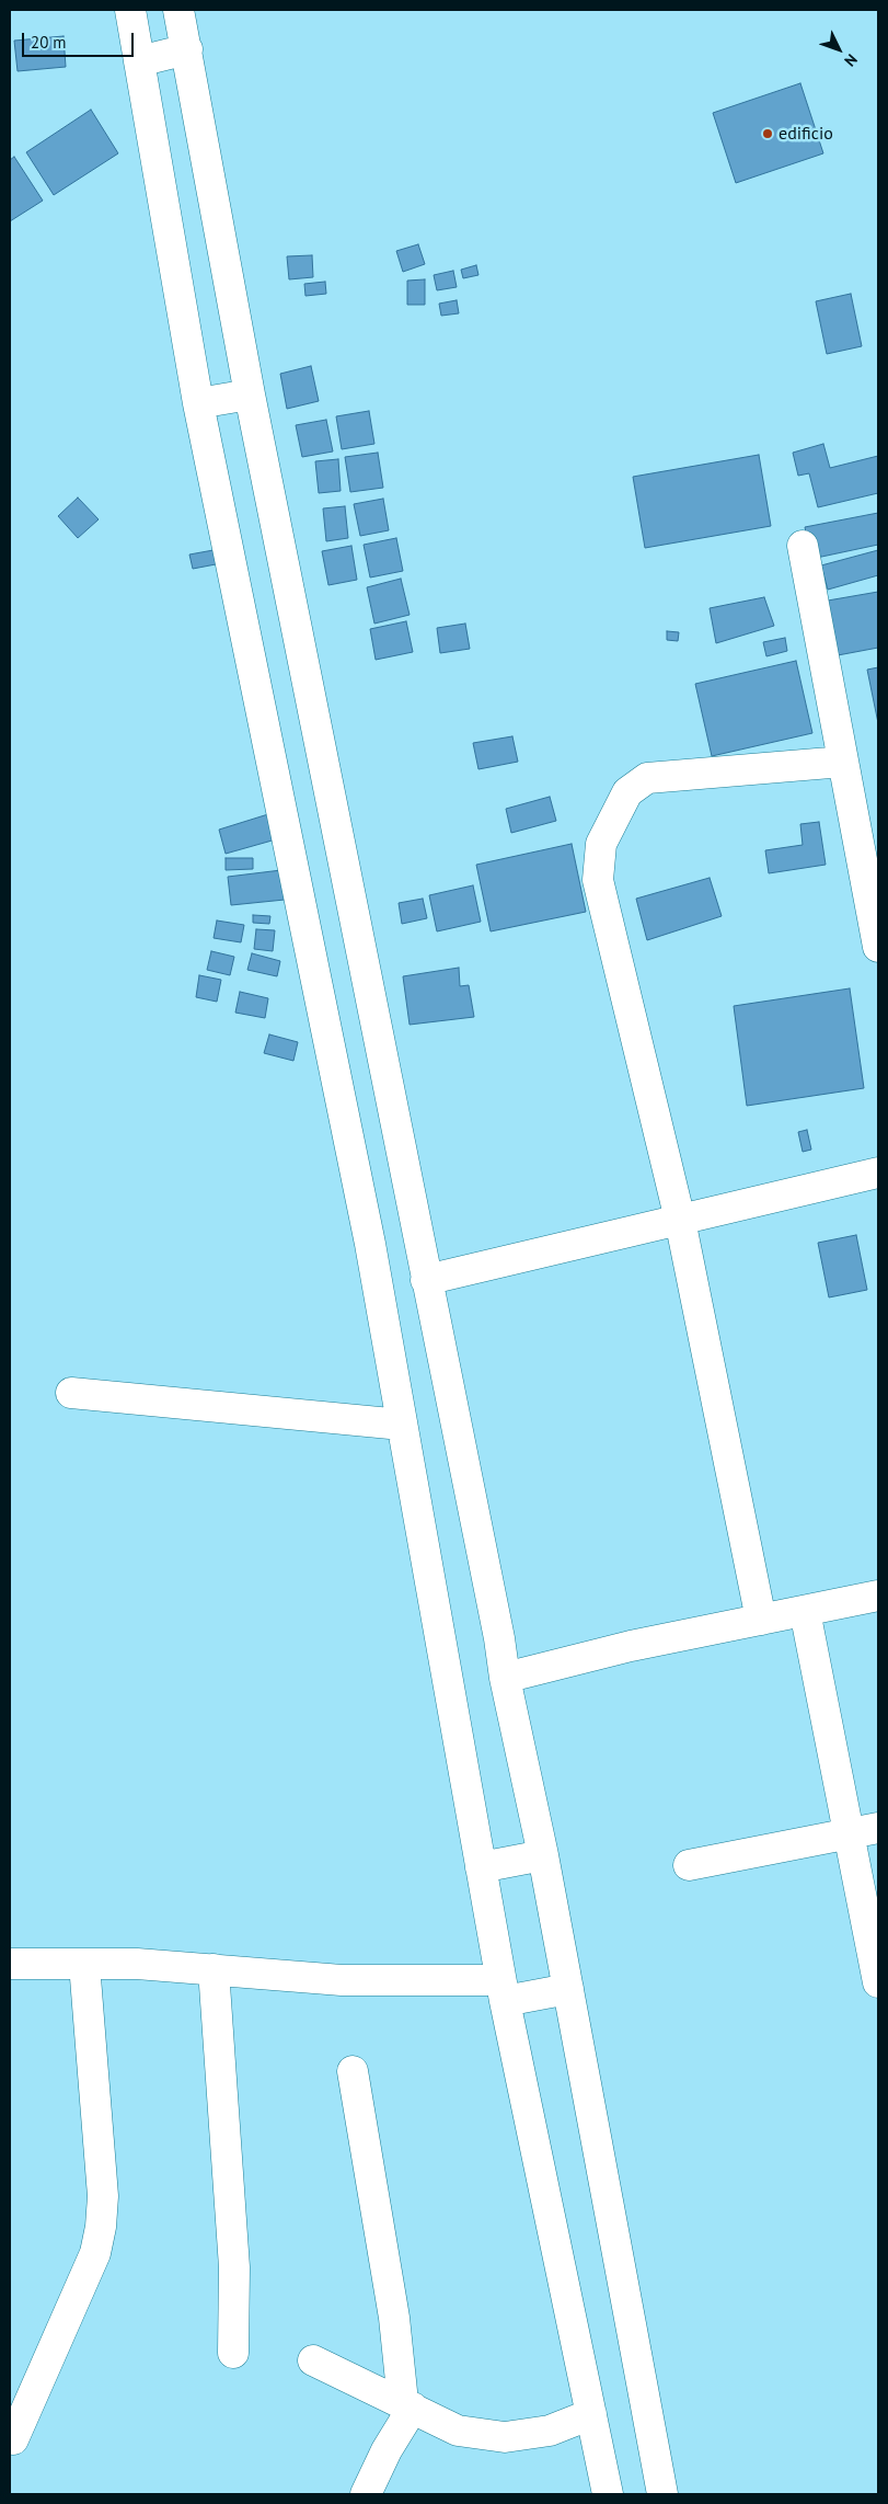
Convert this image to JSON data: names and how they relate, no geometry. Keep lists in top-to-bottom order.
{
  "places": ["edificio"],
  "scale_bar": "20 m",
  "north": "bottom right"
}
